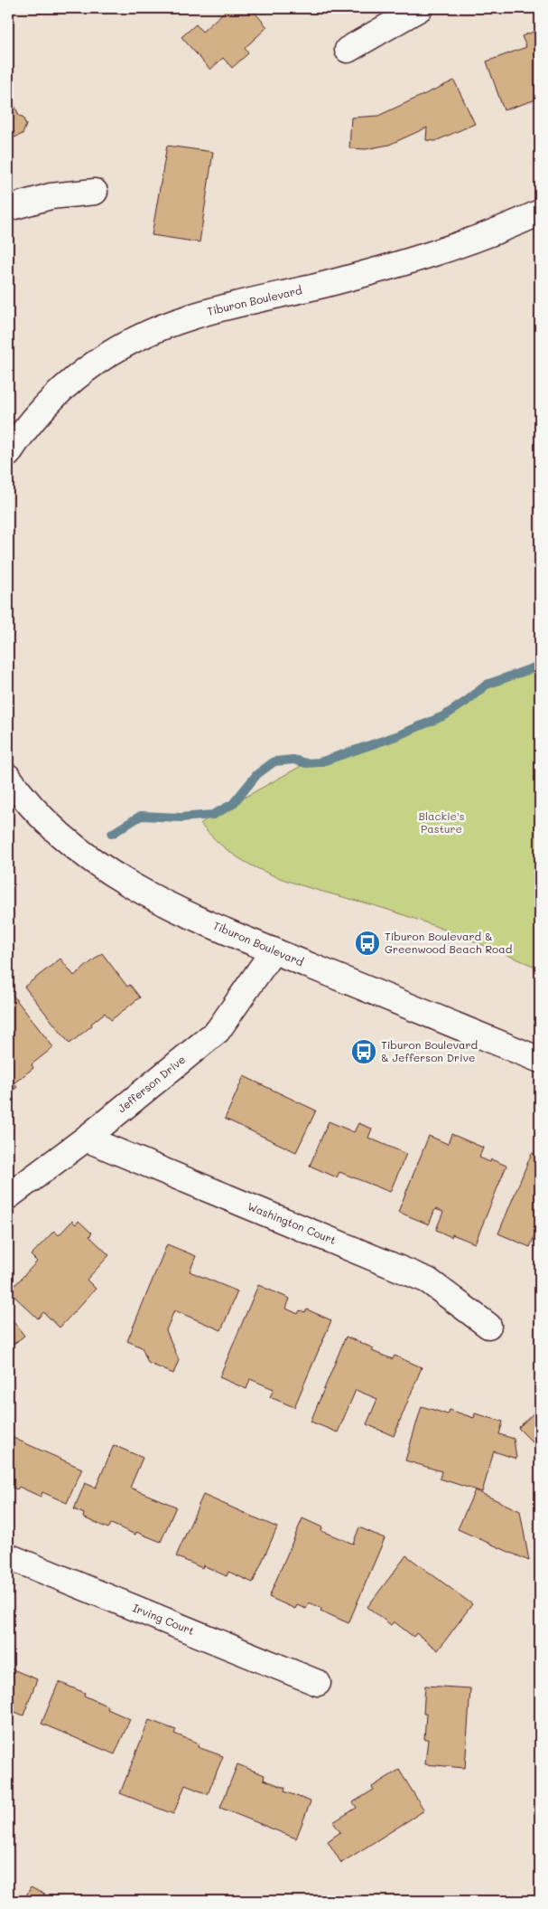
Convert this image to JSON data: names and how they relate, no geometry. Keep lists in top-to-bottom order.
{
  "streets": {
    "street": [
      "Tiburon Boulevard",
      "Jefferson Drive",
      "Washington Court",
      "Irving Court"
    ]
  },
  "crossings": [
    ["Tiburon Boulevard", "Jefferson Drive"],
    ["Jefferson Drive", "Washington Court"]
  ],
  "parks": ["Blackie's Pasture"],
  "places": {
    "bus stop": ["Tiburon Boulevard & Greenwood Beach Road", "Tiburon Boulevard & Jefferson Drive"]
  }
}
